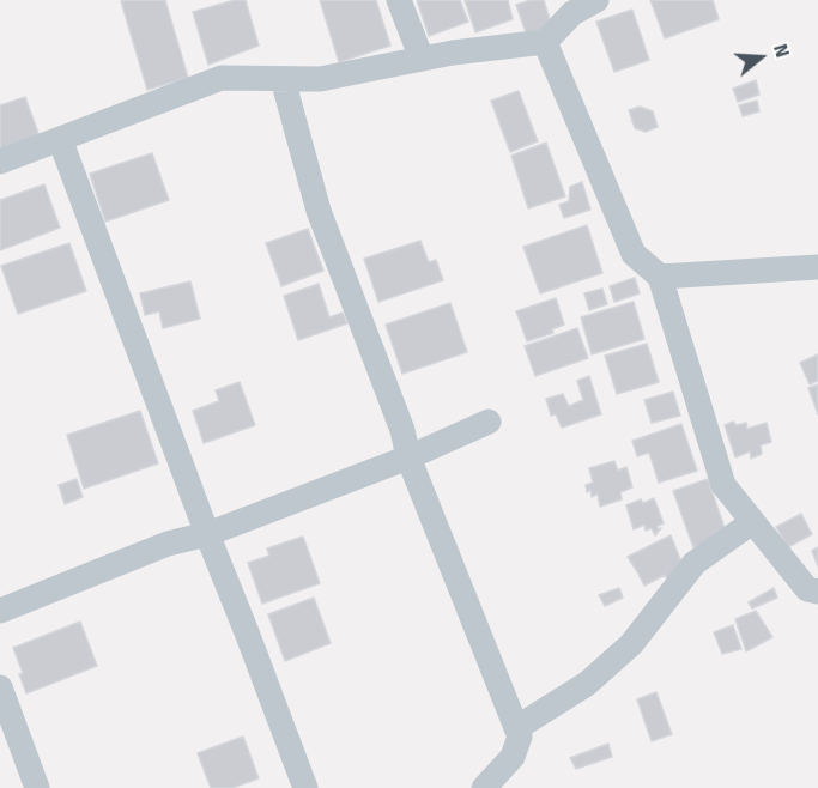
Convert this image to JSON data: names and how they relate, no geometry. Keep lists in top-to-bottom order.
{
  "north": "right"
}
